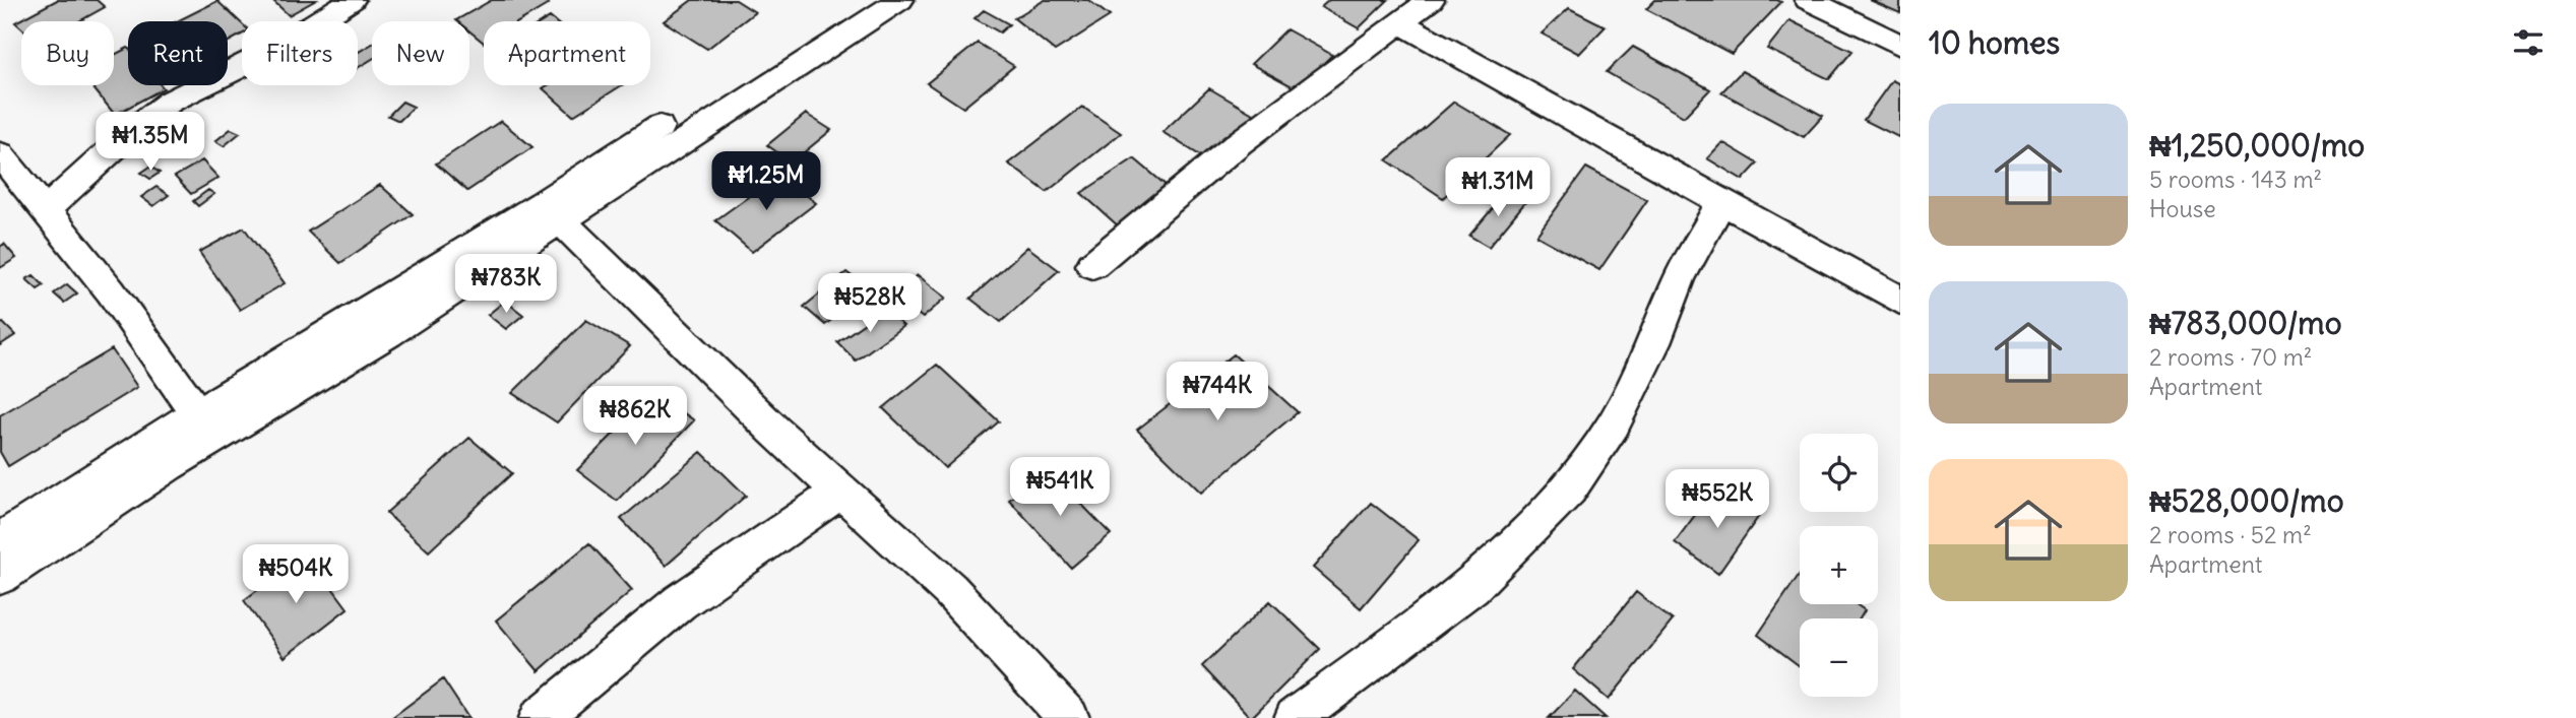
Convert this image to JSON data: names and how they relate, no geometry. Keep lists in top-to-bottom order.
{
  "page": {
    "heading": "10 homes",
    "chip": [
      "Buy",
      "Rent",
      "Filters",
      "New",
      "Apartment"
    ],
    "list": [
      {
        "name": "₦1,250,000/mo",
        "note": "5 rooms · 143 m² · House"
      },
      {
        "name": "₦783,000/mo",
        "note": "2 rooms · 70 m² · Apartment"
      },
      {
        "name": "₦528,000/mo",
        "note": "2 rooms · 52 m² · Apartment"
      }
    ],
    "price": [
      "₦1.35M",
      "₦1.25M",
      "₦1.31M",
      "₦783K",
      "₦528K",
      "₦744K",
      "₦862K",
      "₦541K",
      "₦552K",
      "₦504K"
    ],
    "map_buttons": ["+", "−"]
  }
}
